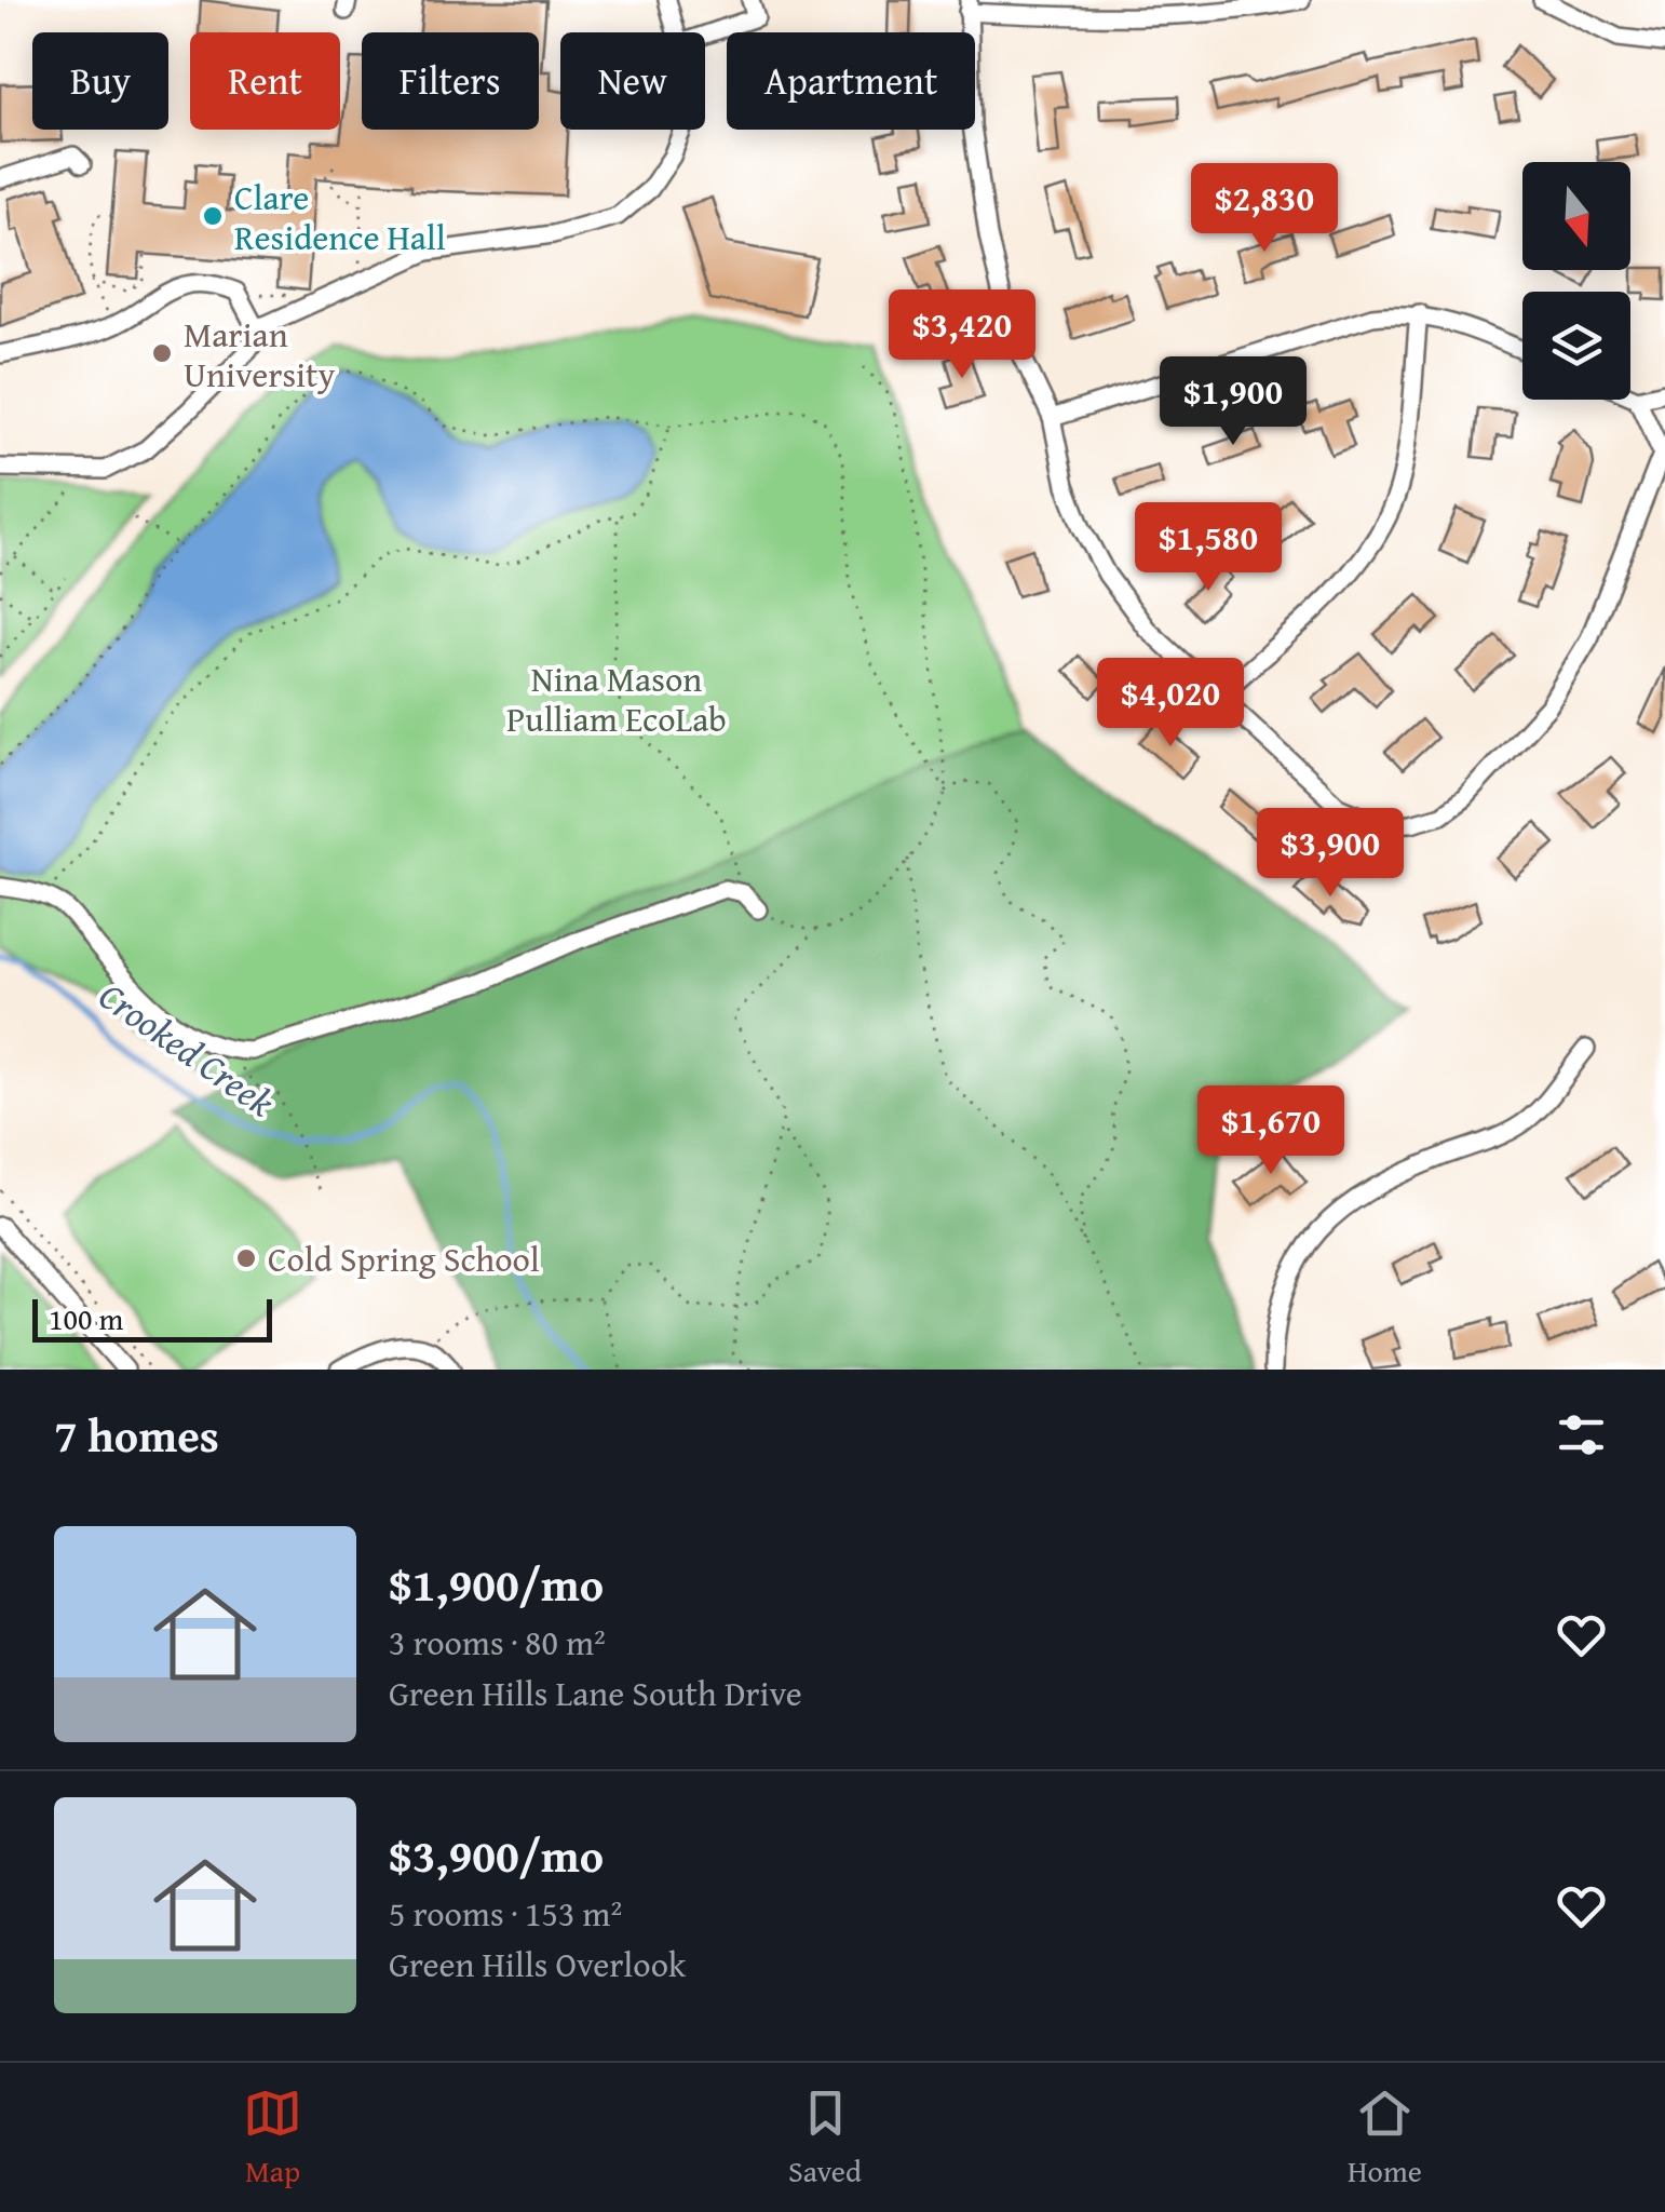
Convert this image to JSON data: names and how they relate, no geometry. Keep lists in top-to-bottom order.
{
  "water": ["Crooked Creek"],
  "parks": ["Nina Mason Pulliam EcoLab"],
  "places": ["Clare Residence Hall", "Marian University", "Cold Spring School"],
  "scale_bar": "100 m",
  "north": "bottom",
  "page": {
    "chip": [
      "Buy",
      "Rent",
      "Filters",
      "New",
      "Apartment"
    ],
    "price": [
      "$2,830",
      "$3,420",
      "$1,900",
      "$1,580",
      "$4,020",
      "$3,900",
      "$1,670"
    ],
    "scale": "100 m",
    "heading": "7 homes",
    "list": [
      {
        "name": "$1,900/mo",
        "note": "3 rooms · 80 m² · Green Hills Lane South Drive"
      },
      {
        "name": "$3,900/mo",
        "note": "5 rooms · 153 m² · Green Hills Overlook"
      }
    ],
    "tabs": ["Map", "Saved", "Home"]
  }
}
